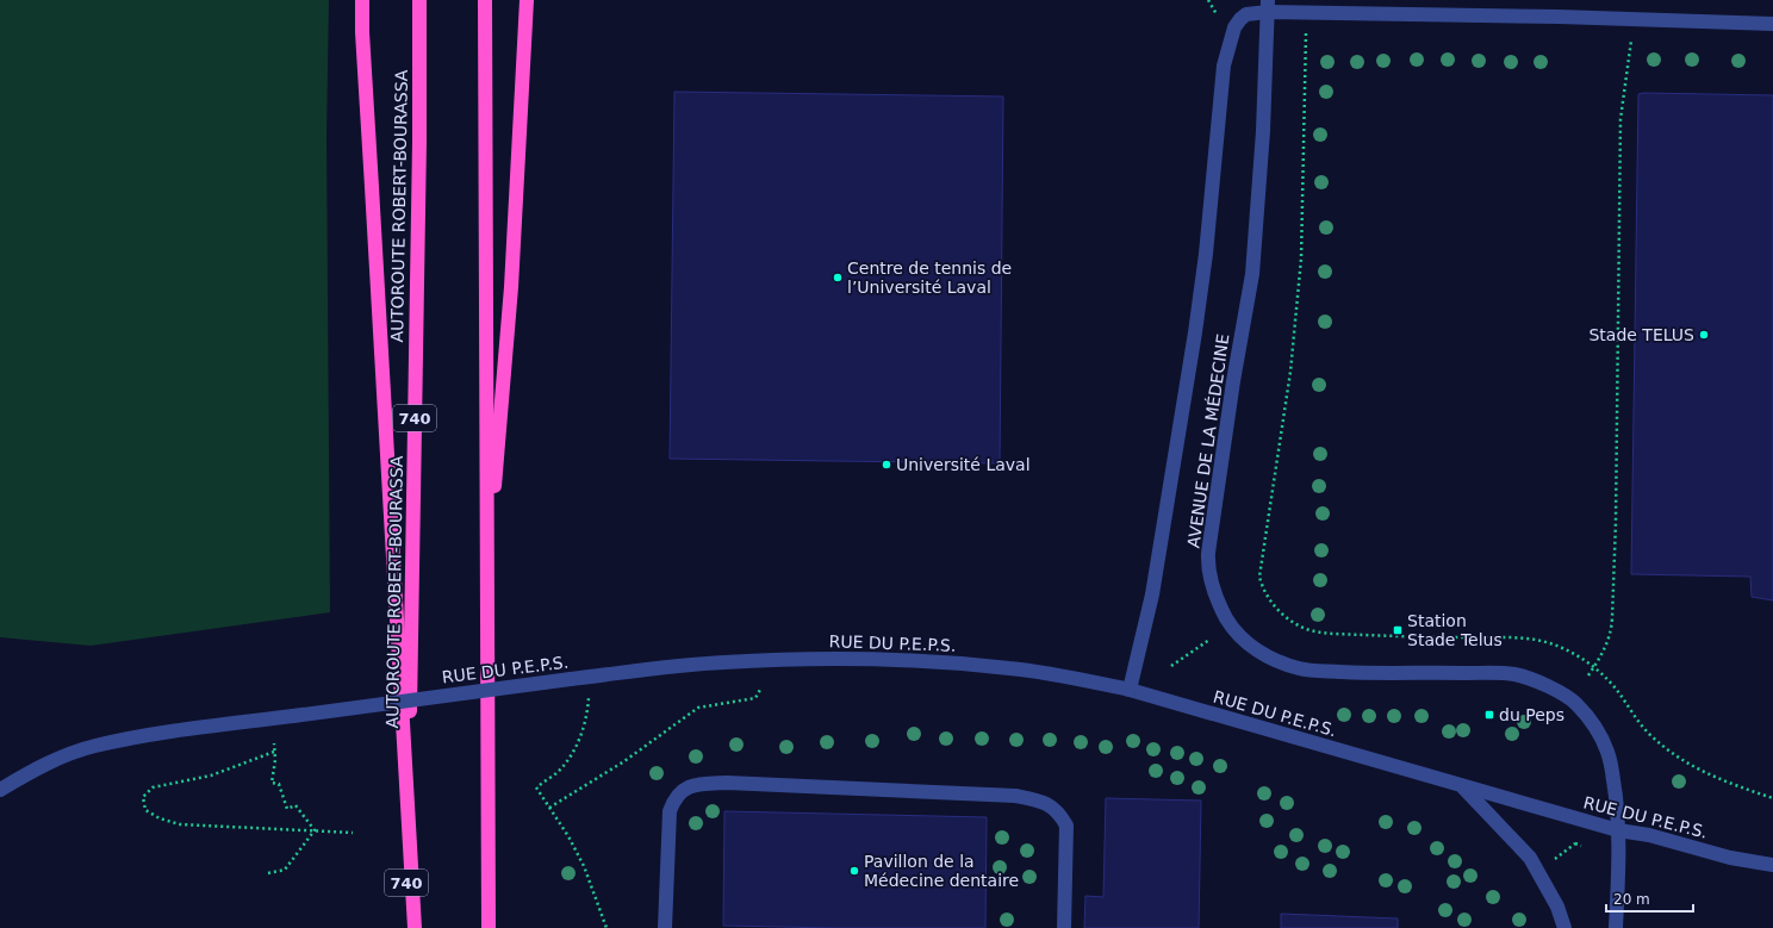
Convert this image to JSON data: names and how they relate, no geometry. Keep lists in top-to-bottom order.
{
  "streets": {
    "highway": ["AUTOROUTE ROBERT-BOURASSA", "740"],
    "street": ["AVENUE DE LA MÉDECINE", "RUE DU P.E.P.S."]
  },
  "crossings": [
    ["AVENUE DE LA MÉDECINE", "RUE DU P.E.P.S."]
  ],
  "places": {
    "other": [
      "Centre de tennis de l’Université Laval",
      "Stade TELUS",
      "Université Laval",
      "Pavillon de la Médecine dentaire"
    ],
    "transit": ["Station Stade Telus", "du Peps"]
  },
  "scale_bar": "20 m"
}
